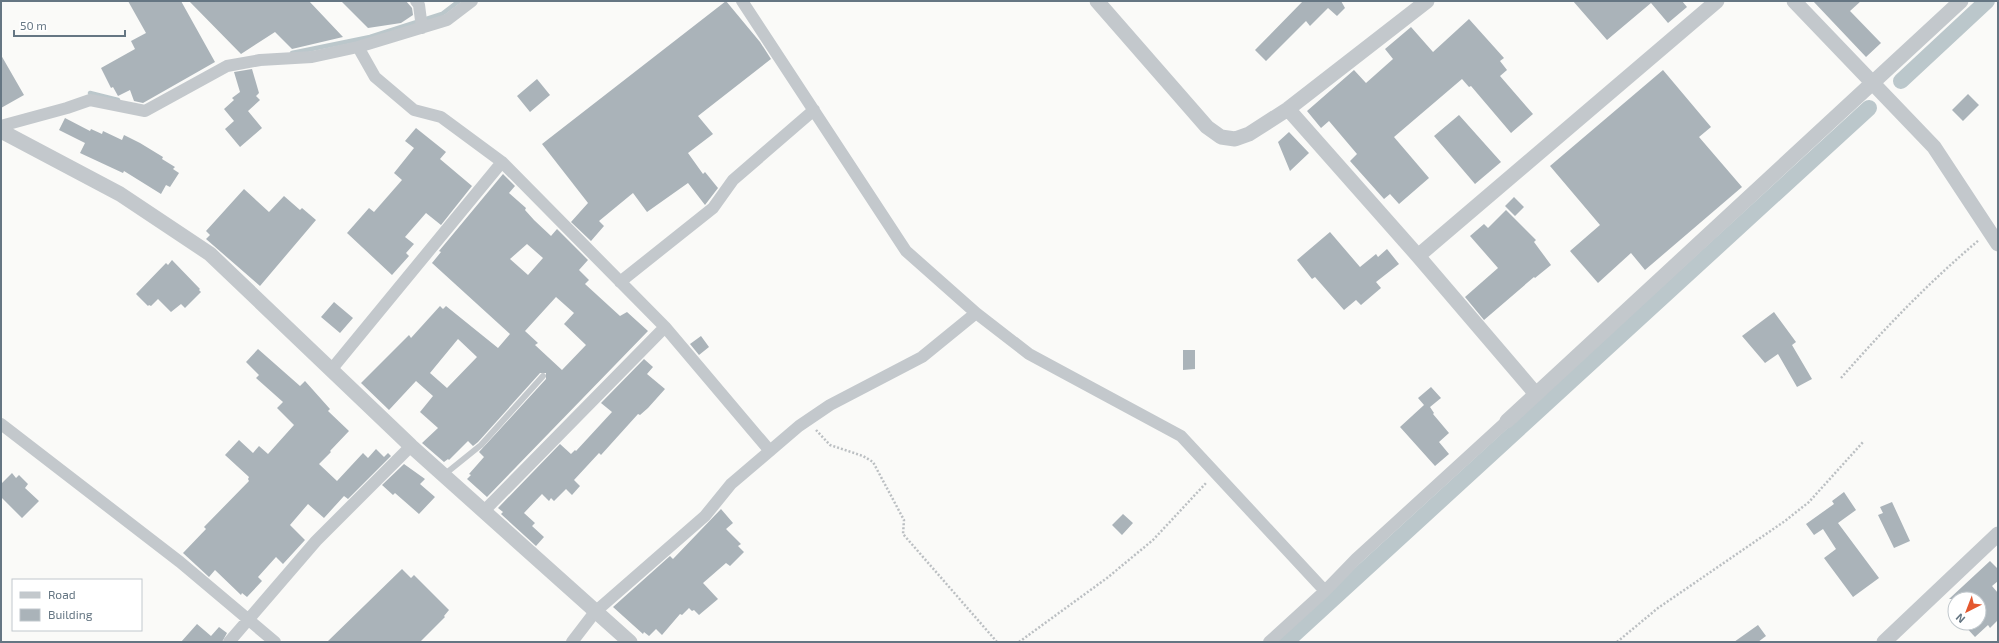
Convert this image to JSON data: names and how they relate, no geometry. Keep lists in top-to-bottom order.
{
  "legend": ["Road", "Building"],
  "scale_bar": "50 m",
  "north": "bottom left"
}
